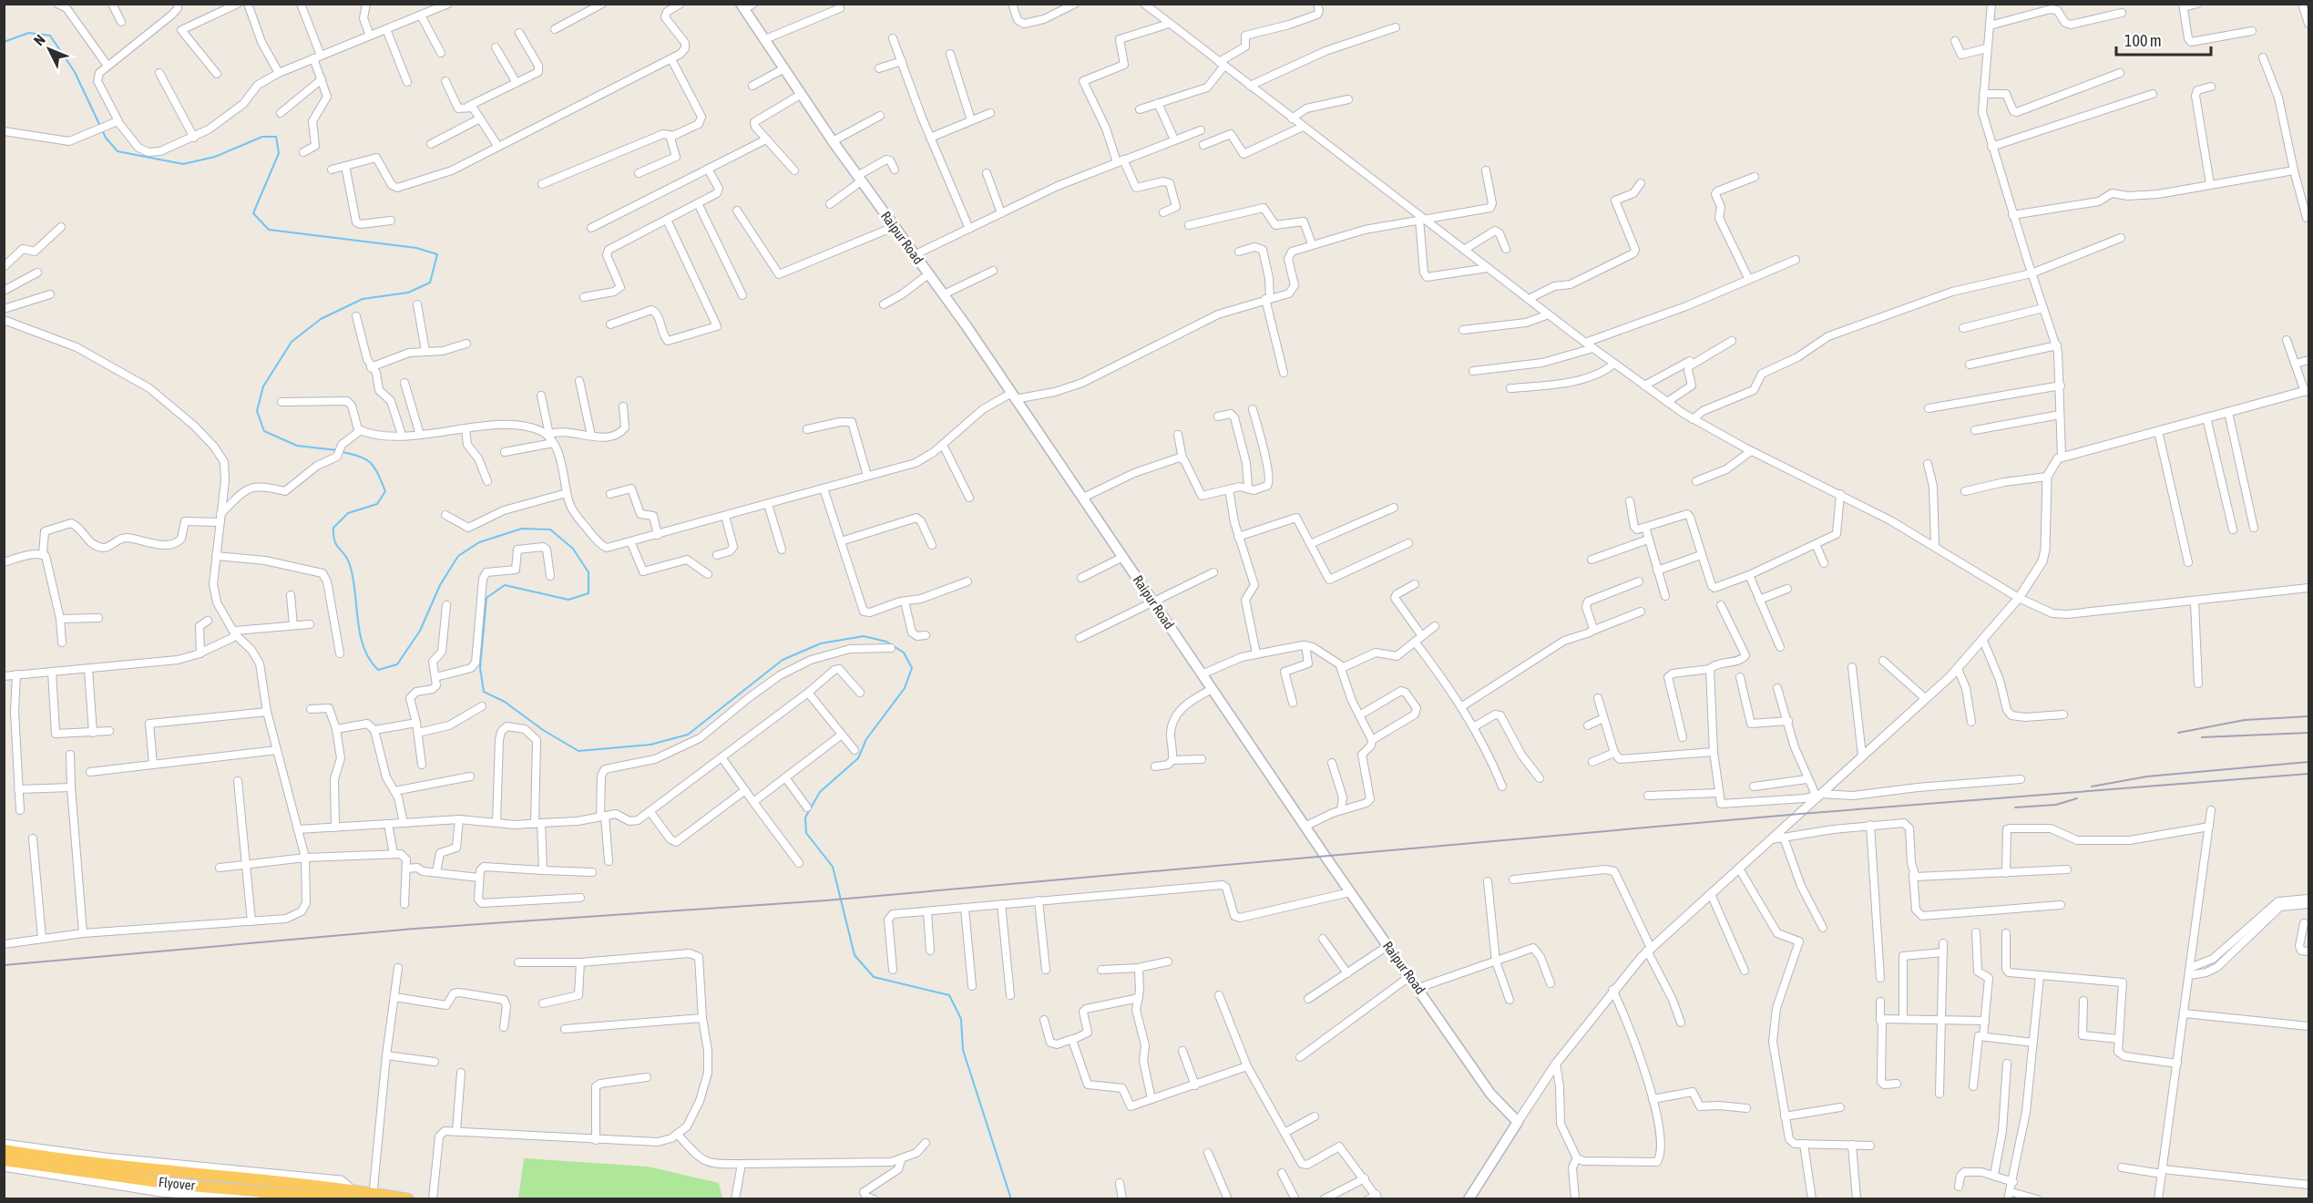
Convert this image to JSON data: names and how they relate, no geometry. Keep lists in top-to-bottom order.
{
  "streets": {
    "highway": ["Flyover"],
    "main road": ["Raipur Road"]
  },
  "scale_bar": "100 m",
  "north": "top left"
}
